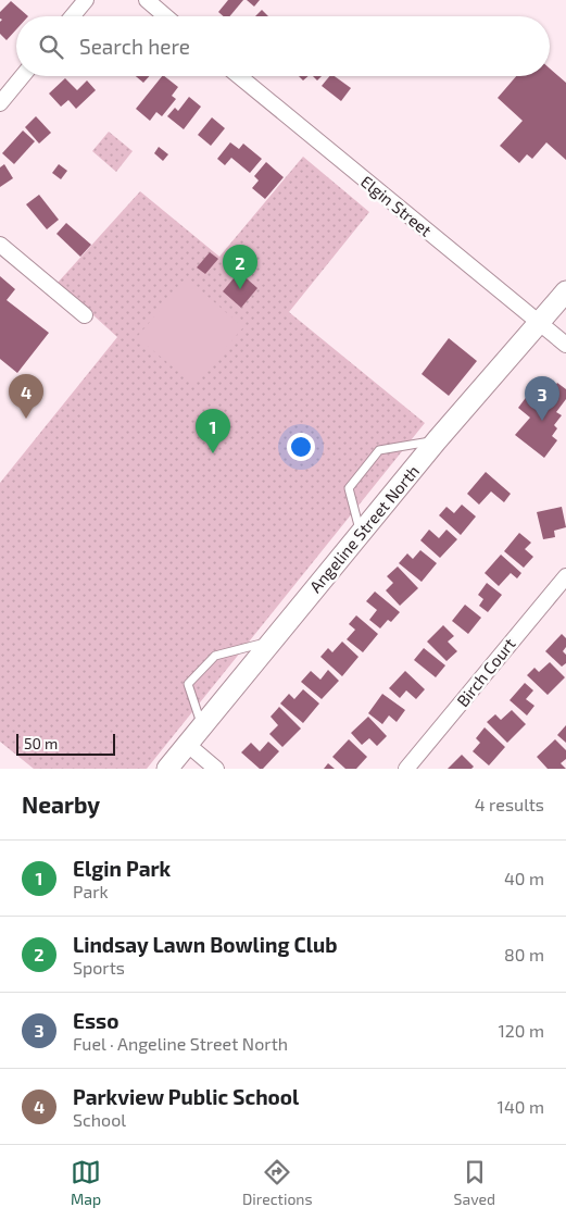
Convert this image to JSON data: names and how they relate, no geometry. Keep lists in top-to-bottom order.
{
  "streets": {
    "main road": ["Angeline Street North"],
    "street": ["Elgin Street", "Birch Court"]
  },
  "crossings": [
    ["Elgin Street", "Angeline Street North"]
  ],
  "scale_bar": "50 m",
  "page": {
    "search": "Search here",
    "pins": [
      "2",
      "4",
      "3",
      "1"
    ],
    "scale": "50 m",
    "heading": ["Nearby", "4 results"],
    "list": [
      {
        "mark": "1",
        "name": "Elgin Park",
        "note": "Park",
        "value": "40 m"
      },
      {
        "mark": "2",
        "name": "Lindsay Lawn Bowling Club",
        "note": "Sports",
        "value": "80 m"
      },
      {
        "mark": "3",
        "name": "Esso",
        "note": "Fuel · Angeline Street North",
        "value": "120 m"
      },
      {
        "mark": "4",
        "name": "Parkview Public School",
        "note": "School",
        "value": "140 m"
      }
    ],
    "nav": ["Map", "Directions", "Saved"]
  }
}
